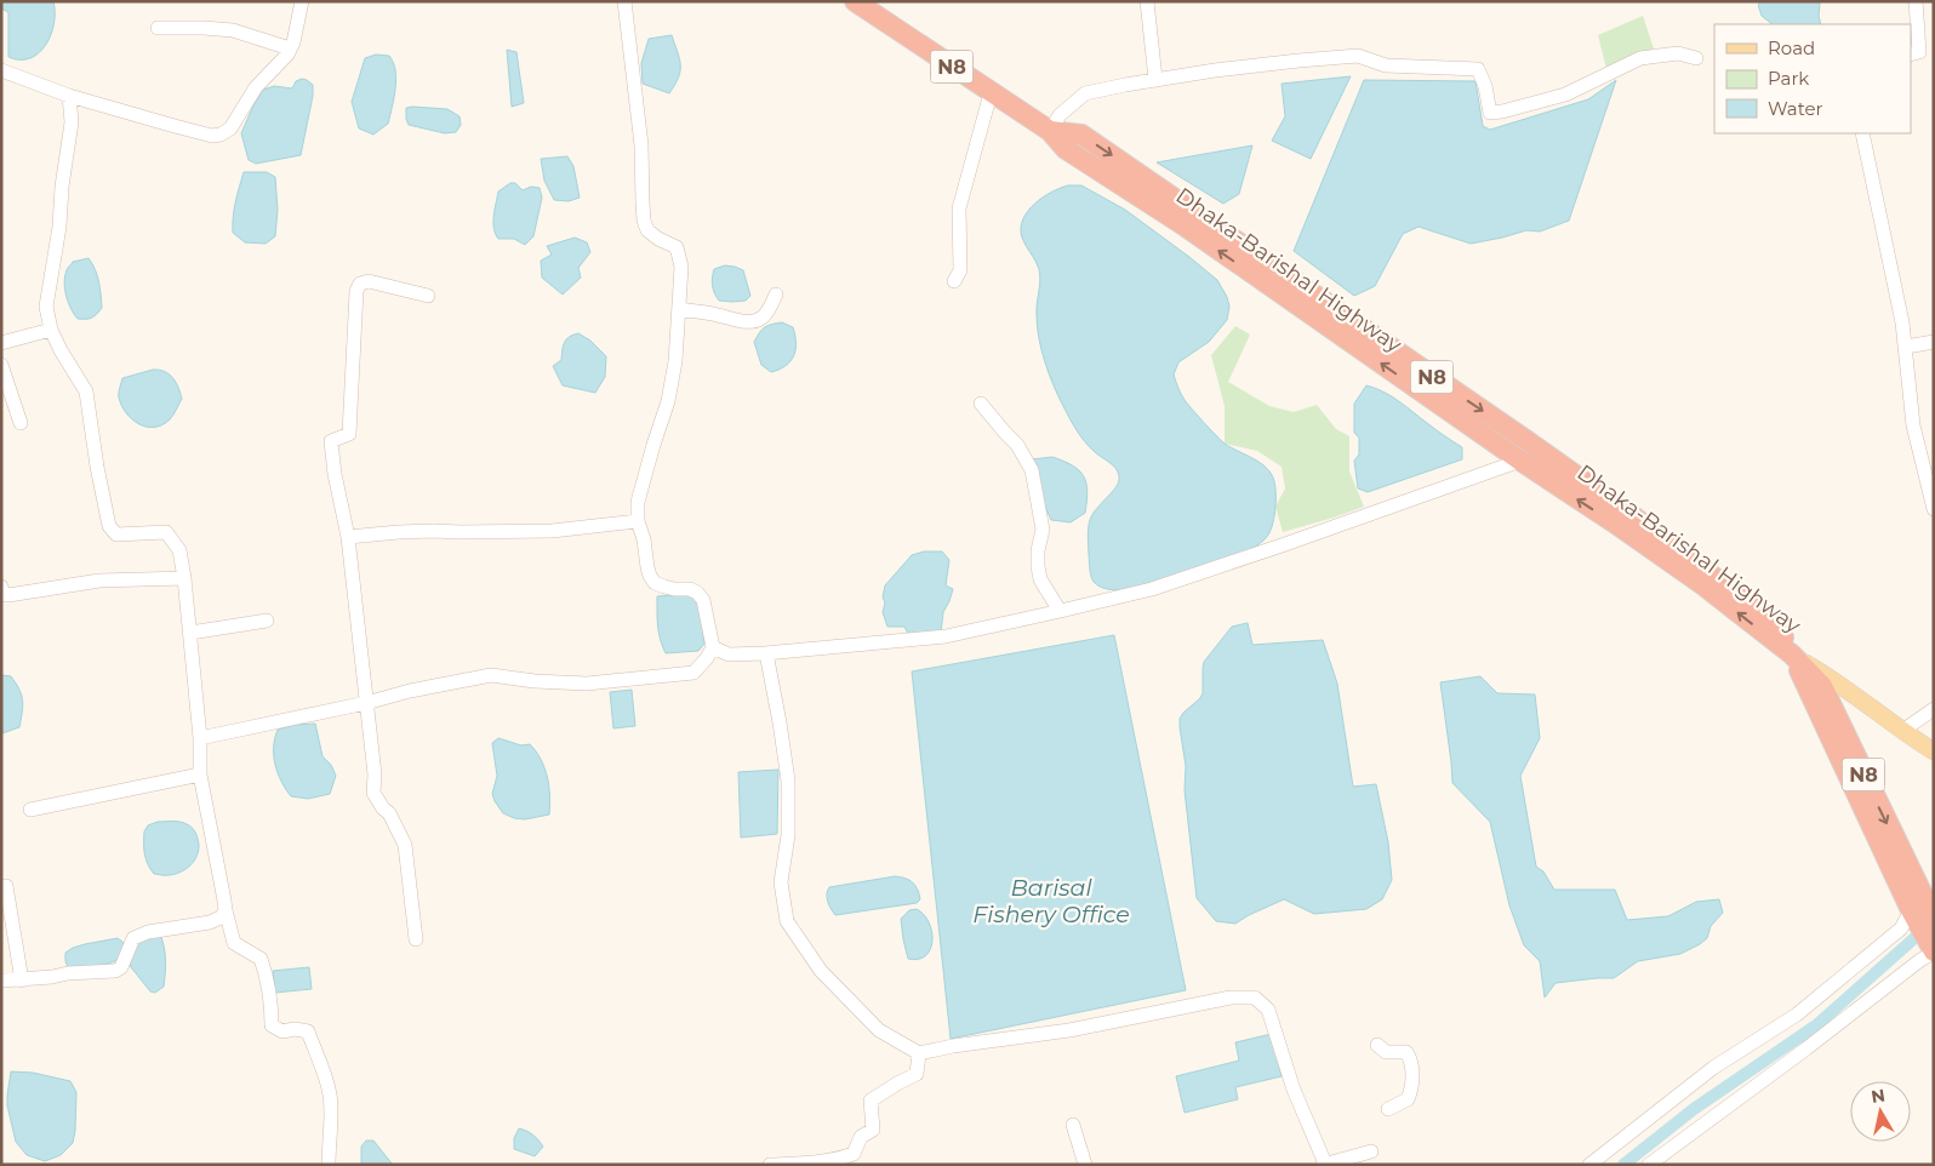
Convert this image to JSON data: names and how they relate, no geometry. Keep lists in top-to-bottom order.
{
  "streets": {
    "highway": ["N8", "Dhaka-Barishal Highway"]
  },
  "crossings": [
    ["N8", "Dhaka-Barishal Highway"]
  ],
  "water": ["Barisal Fishery Office"],
  "legend": ["Road", "Park", "Water"],
  "north": "top"
}
